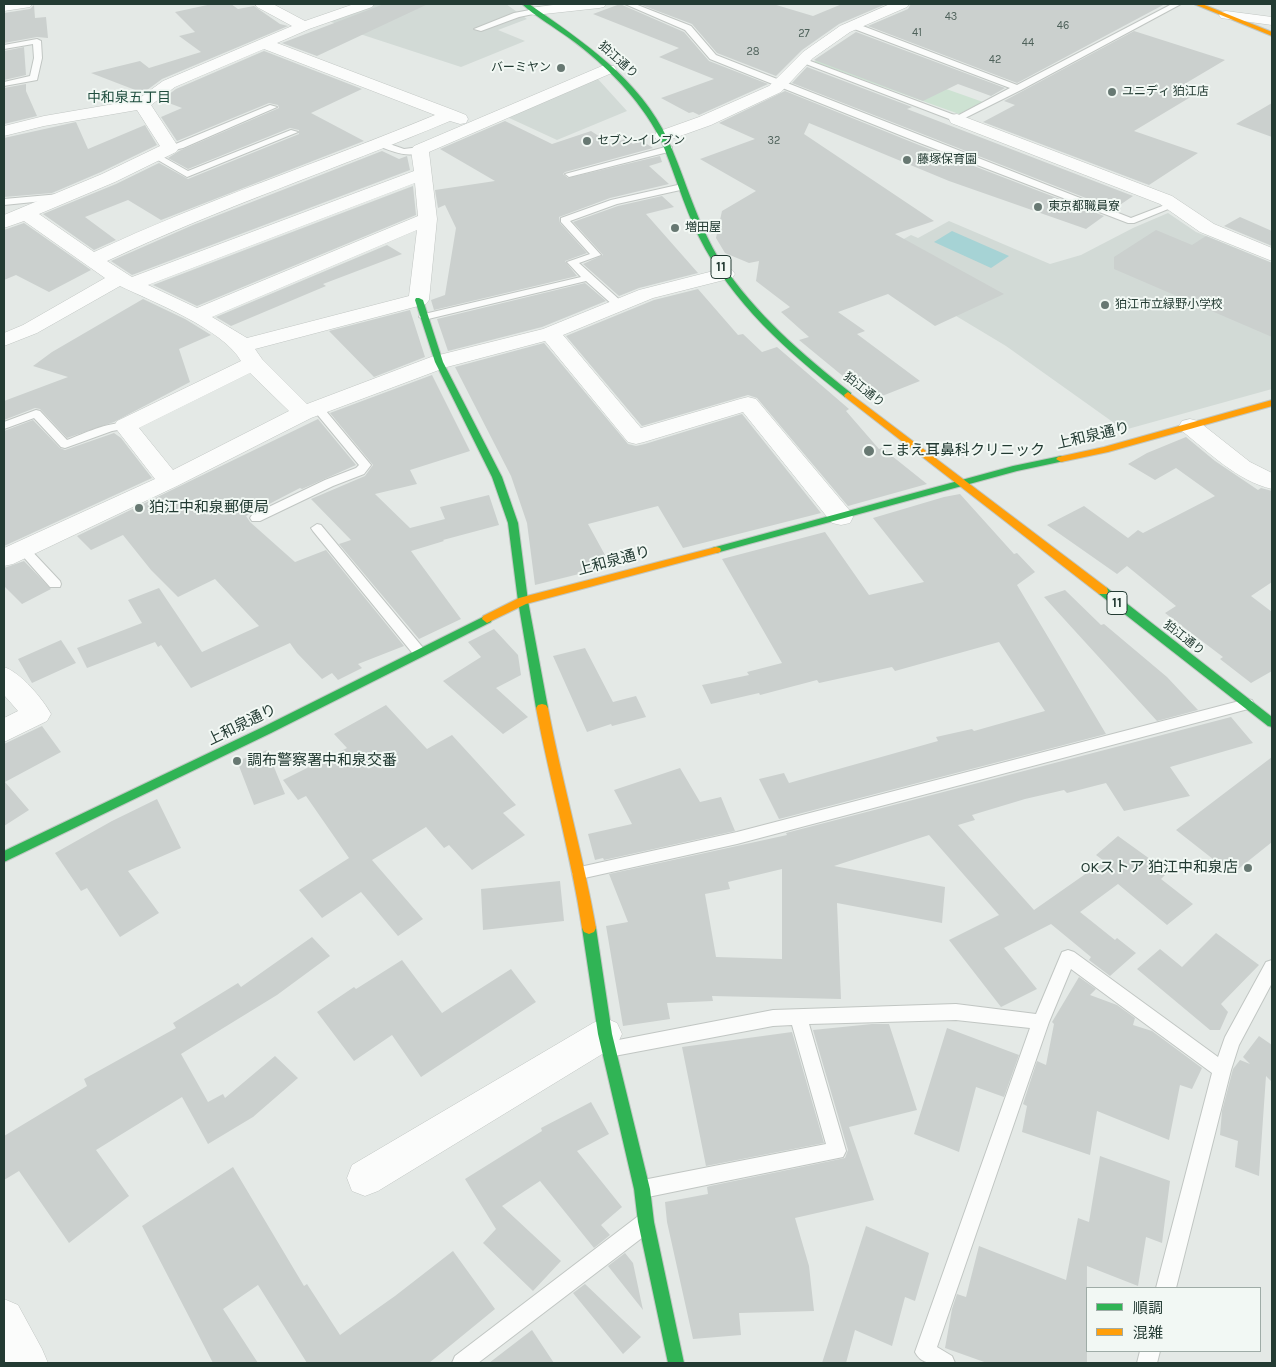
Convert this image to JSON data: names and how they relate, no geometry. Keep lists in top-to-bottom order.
{
  "streets": {
    "street": ["狛江通り", "11", "上和泉通り"]
  },
  "crossings": [
    ["狛江通り", "上和泉通り"]
  ],
  "districts": ["中和泉五丁目"],
  "places": [
    "バーミヤン",
    "ユニディ 狛江店",
    "セブン-イレブン",
    "藤塚保育園",
    "東京都職員寮",
    "増田屋",
    "狛江市立緑野小学校",
    "こまえ耳鼻科クリニック",
    "狛江中和泉郵便局",
    "調布警察署中和泉交番",
    "OKストア 狛江中和泉店"
  ],
  "house_numbers": [
    "43",
    "46",
    "41",
    "27",
    "44",
    "28",
    "42",
    "32"
  ],
  "legend": ["順調", "混雑"]
}
